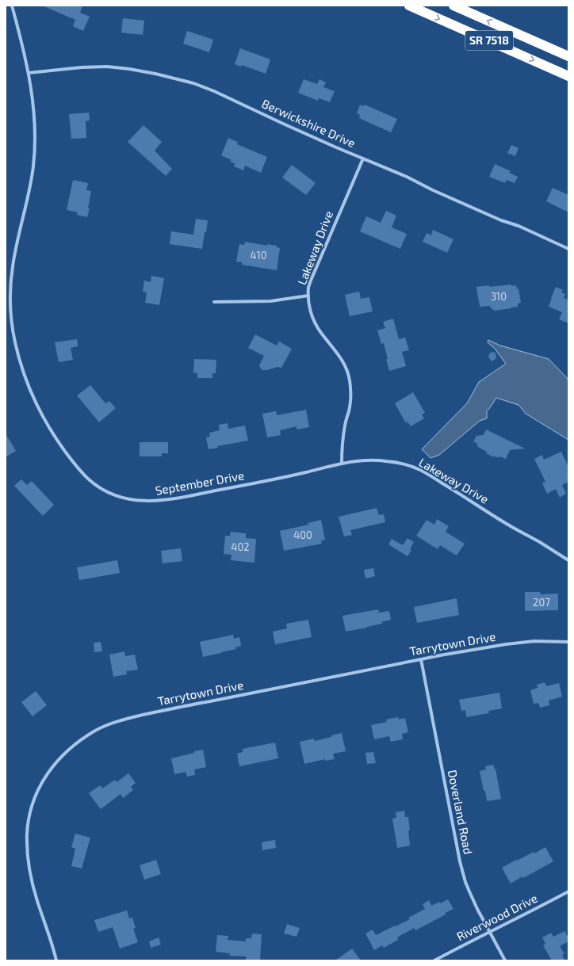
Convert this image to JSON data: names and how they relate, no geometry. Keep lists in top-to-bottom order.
{
  "streets": {
    "highway": ["SR 7518"],
    "street": [
      "Berwickshire Drive",
      "Lakeway Drive",
      "September Drive",
      "Tarrytown Drive",
      "Doverland Road",
      "Riverwood Drive"
    ]
  },
  "crossings": [
    ["Berwickshire Drive", "Lakeway Drive"],
    ["Berwickshire Drive", "September Drive"],
    ["Lakeway Drive", "September Drive"],
    ["Tarrytown Drive", "Doverland Road"],
    ["Doverland Road", "Riverwood Drive"]
  ],
  "house_numbers": [
    "410",
    "310",
    "400",
    "402",
    "207"
  ]
}
